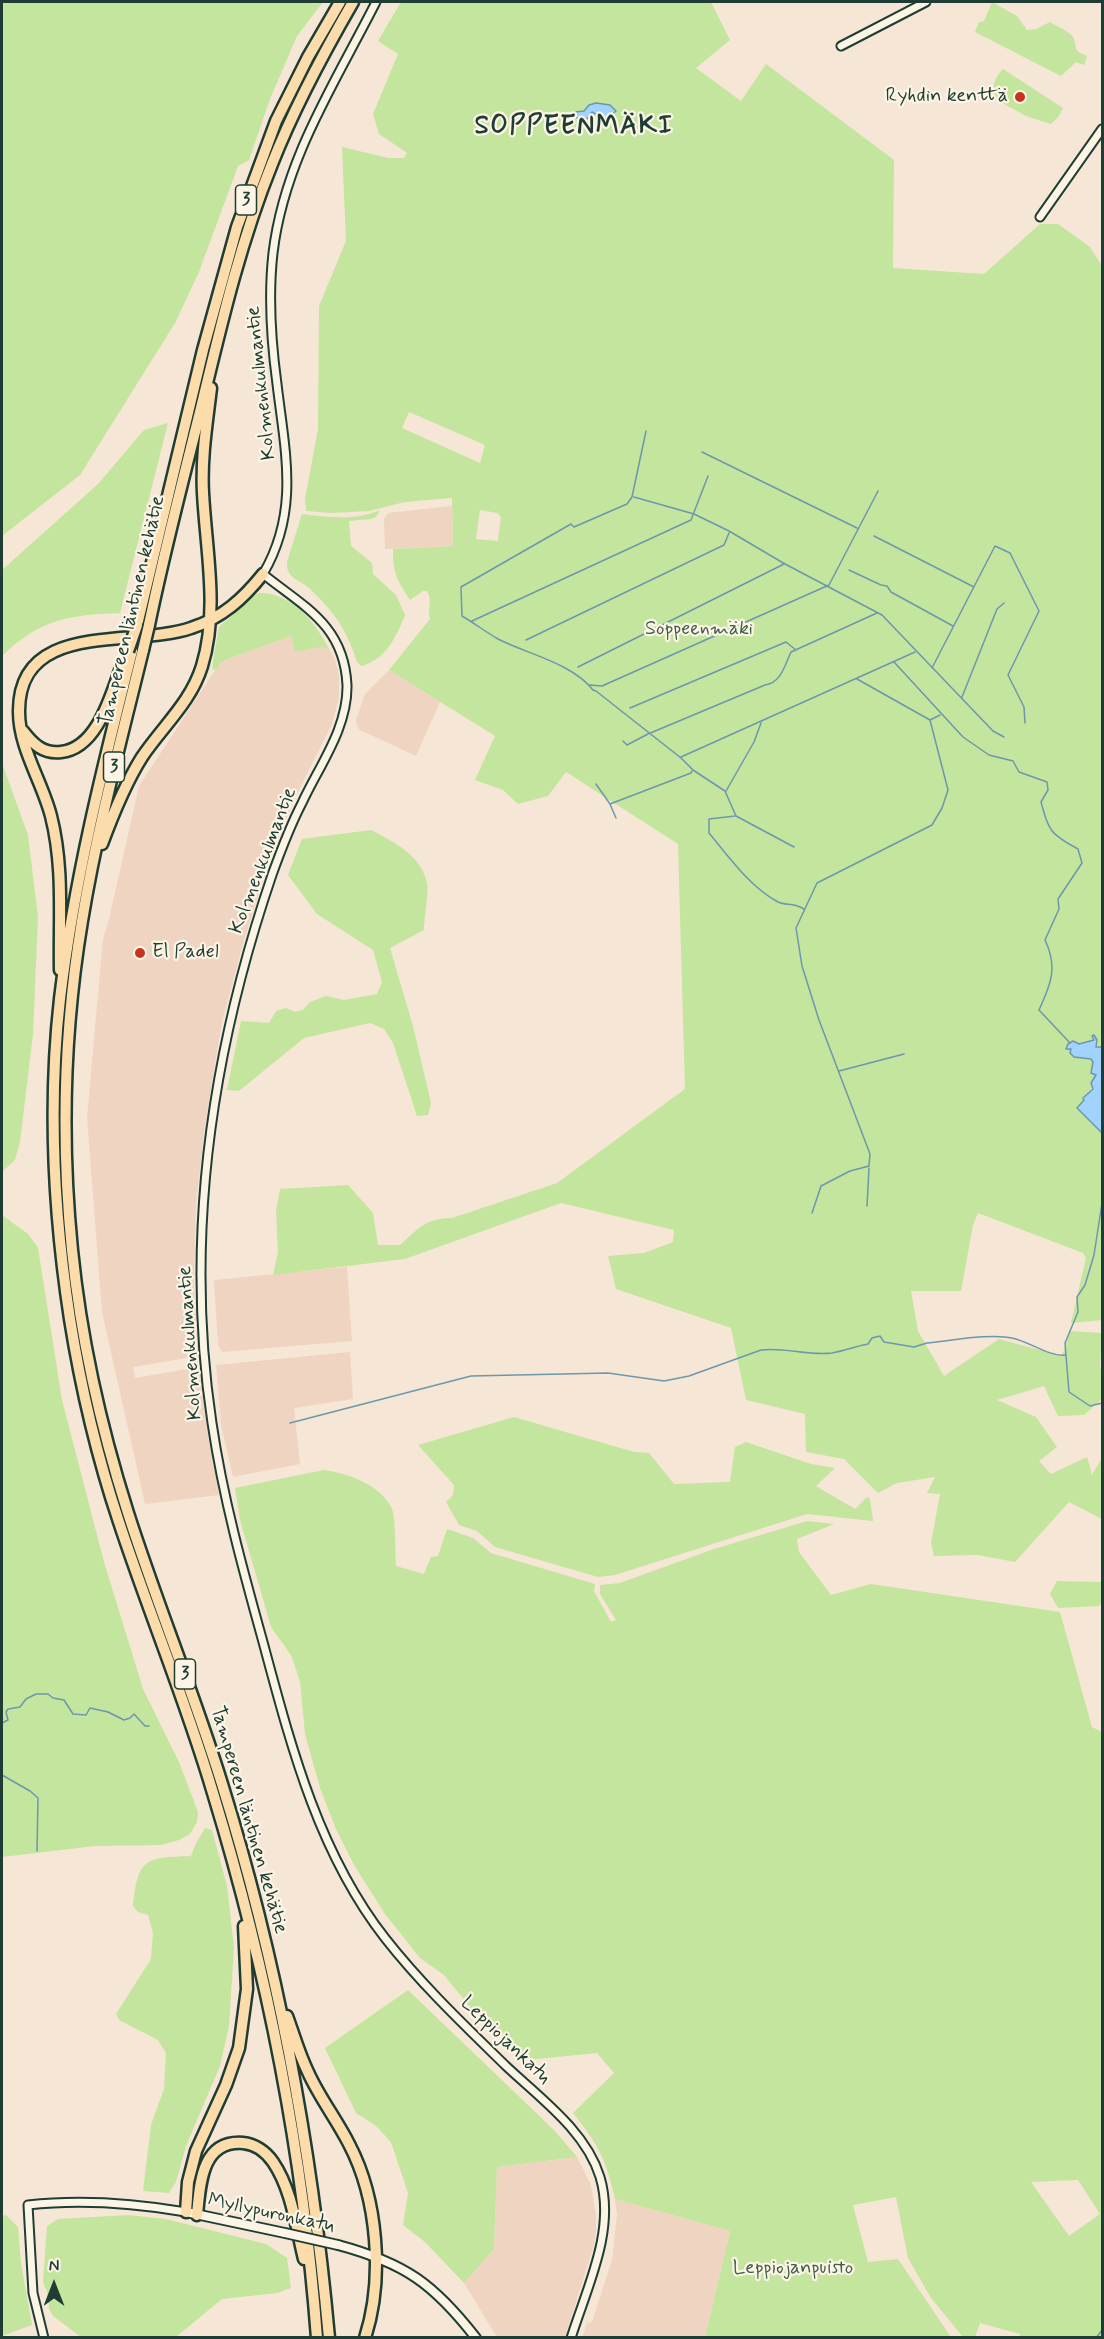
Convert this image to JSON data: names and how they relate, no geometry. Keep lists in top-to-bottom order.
{
  "streets": {
    "highway": ["3", "Tampereen läntinen kehätie"],
    "main road": ["Myllypuronkatu"],
    "street": ["Kolmenkulmantie", "Leppiojankatu"]
  },
  "crossings": [
    ["Kolmenkulmantie", "Leppiojankatu"]
  ],
  "districts": ["SOPPEENMÄKI"],
  "parks": ["Soppeenmäki", "Leppiojanpuisto"],
  "places": ["Ryhdin kenttä", "El Padel"],
  "north": "top"
}
